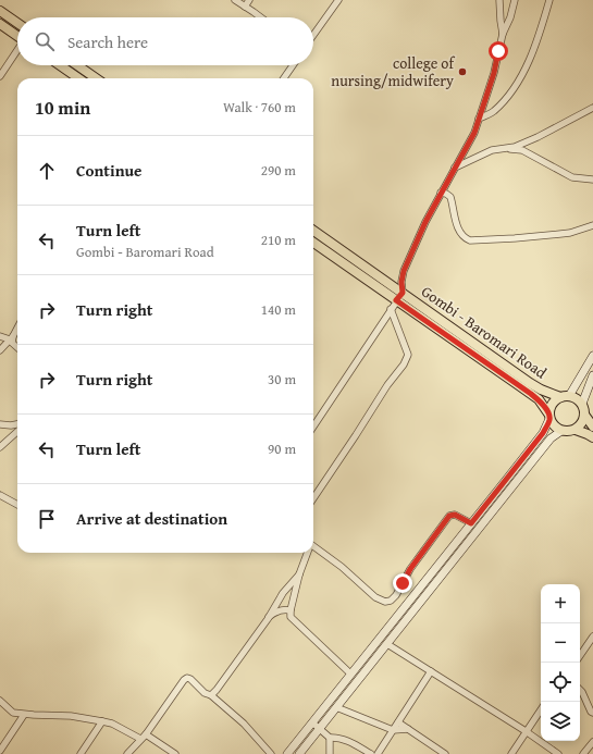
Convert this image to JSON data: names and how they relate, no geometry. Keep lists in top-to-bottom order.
{
  "streets": {
    "main road": ["Gombi - Baromari Road"]
  },
  "places": ["college of nursing/midwifery"],
  "page": {
    "search": "Search here",
    "heading": ["10 min", "Walk · 760 m"],
    "list": [
      ["Continue", "290 m"],
      ["Turn left", "Gombi - Baromari Road", "210 m"],
      ["Turn right", "140 m"],
      ["Turn right", "30 m"],
      ["Turn left", "90 m"],
      "Arrive at destination"
    ],
    "map_buttons": ["+", "−"]
  }
}
